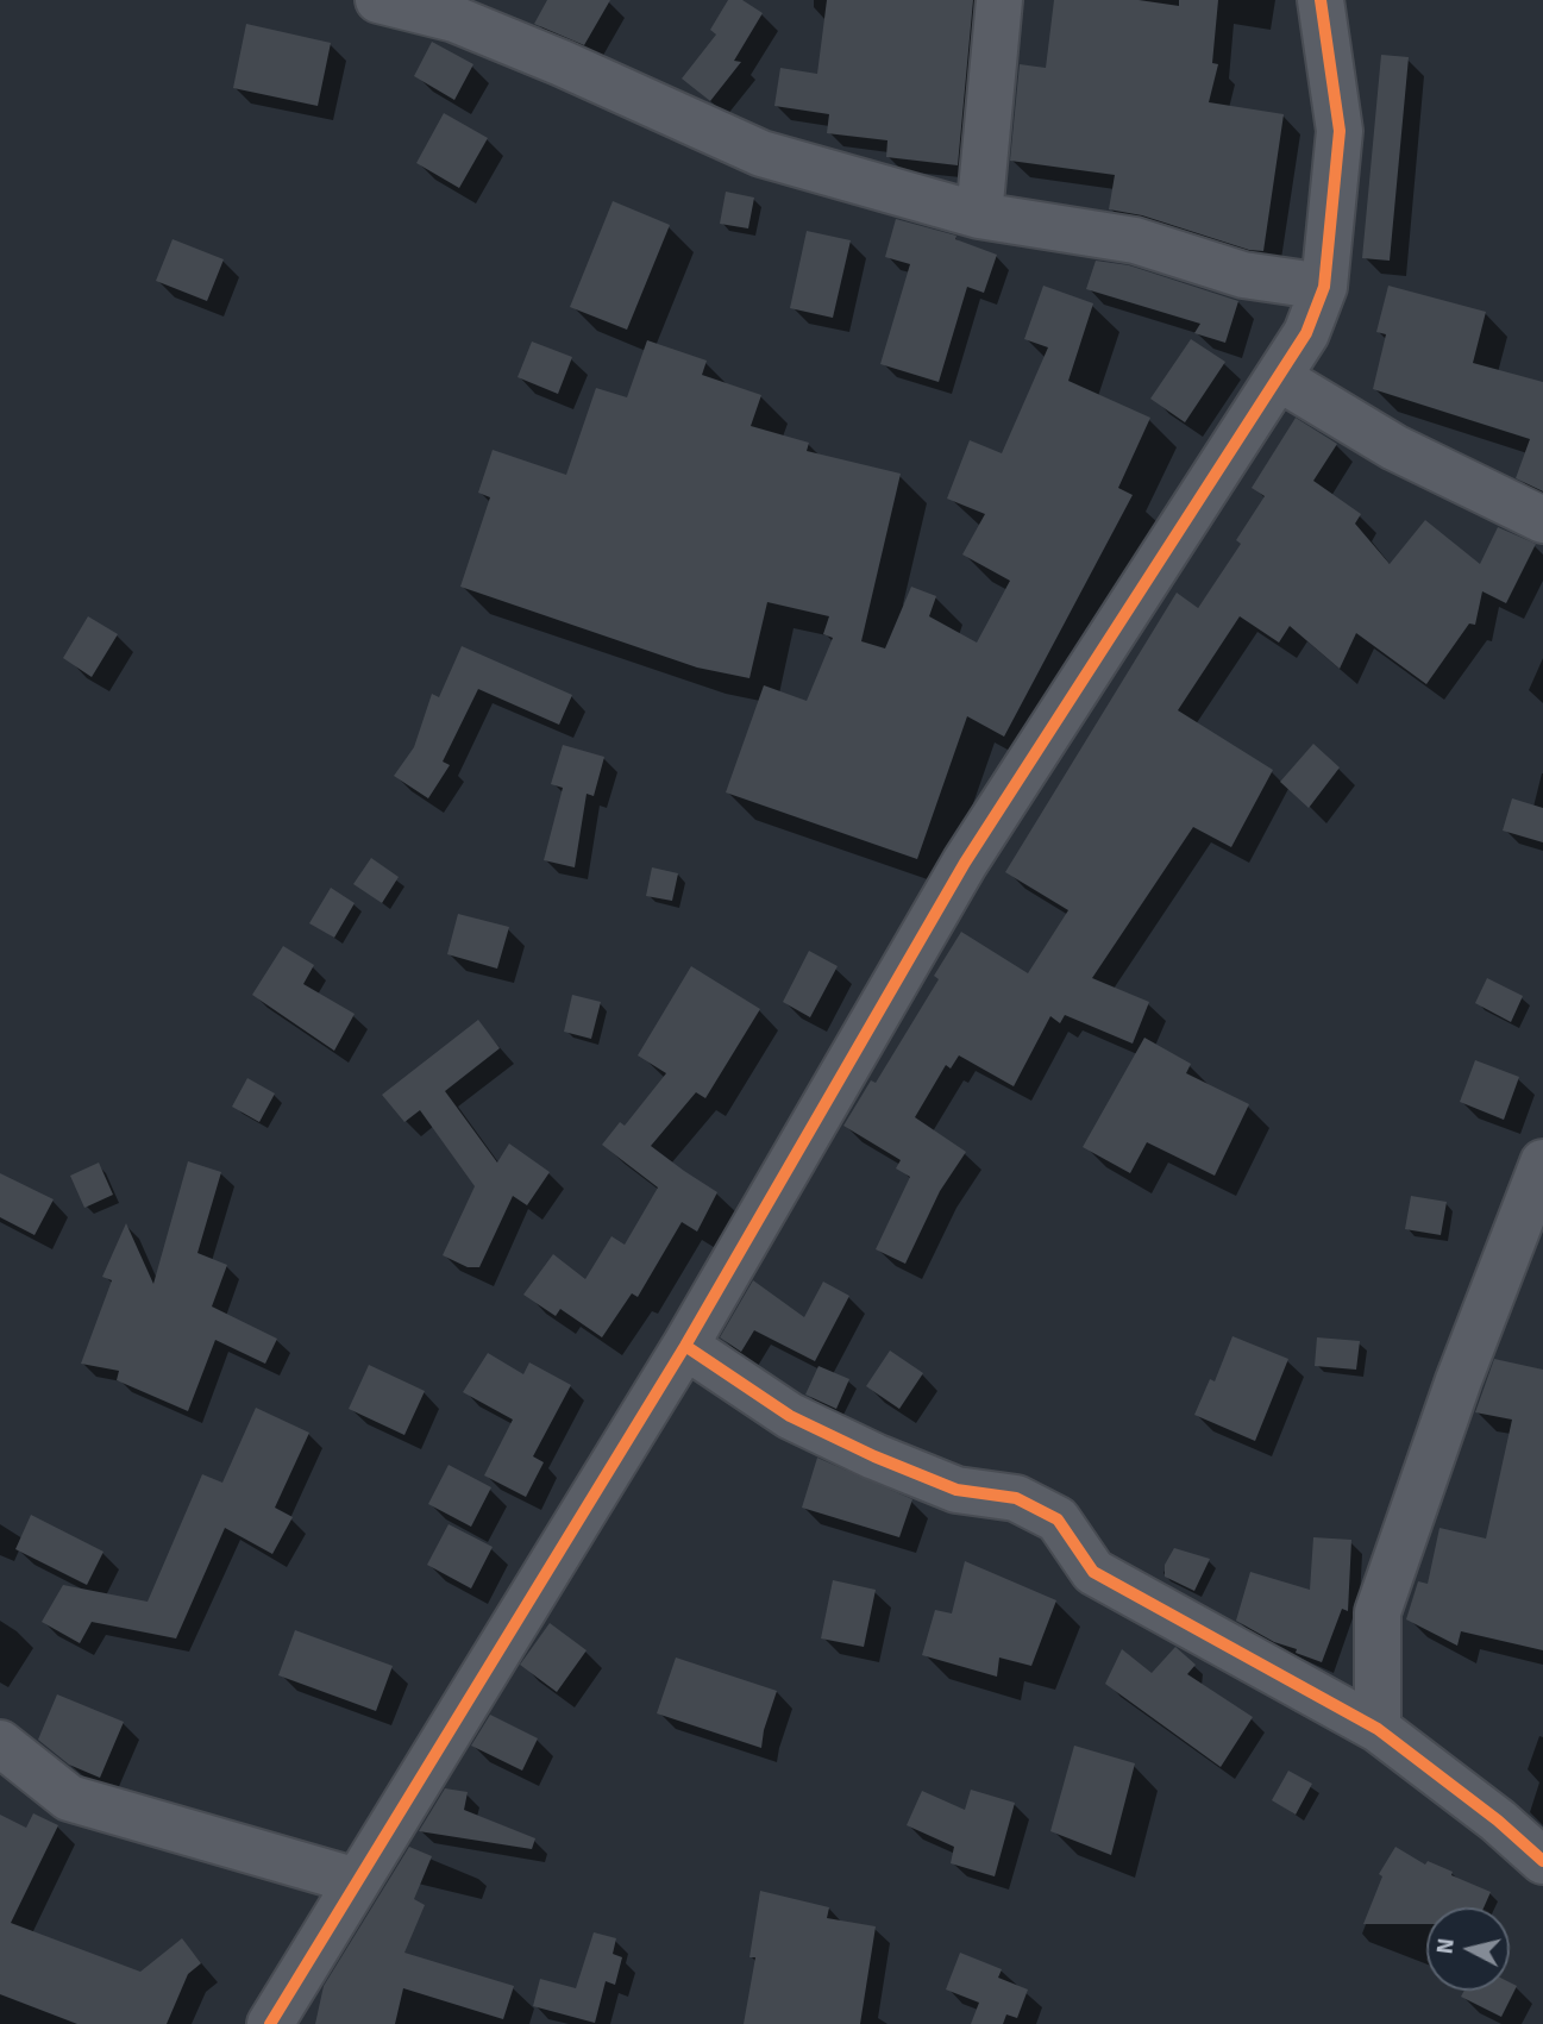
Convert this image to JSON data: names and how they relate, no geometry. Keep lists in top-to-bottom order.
{
  "north": "left"
}
